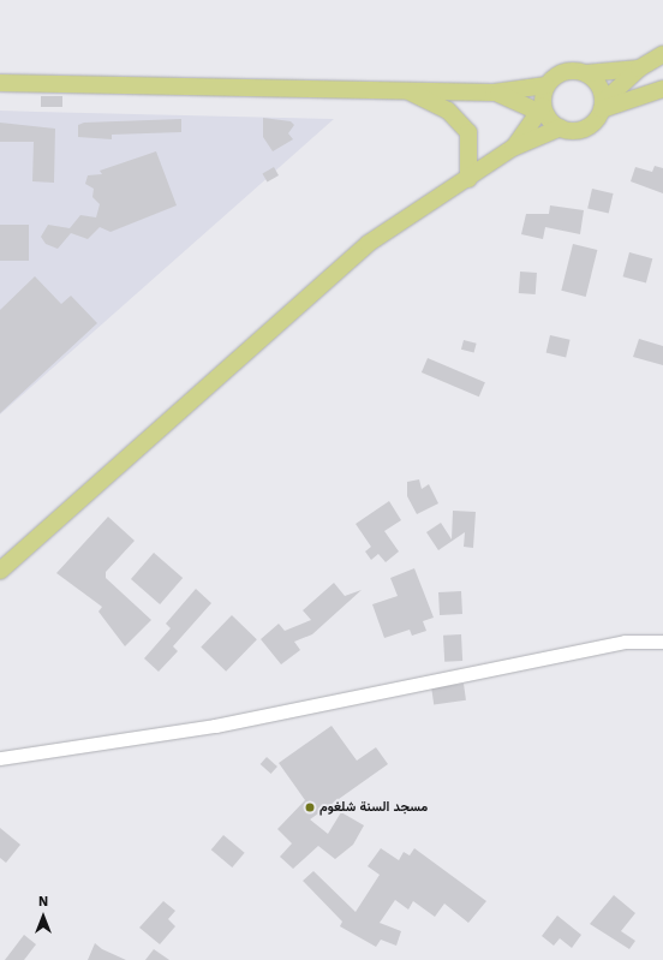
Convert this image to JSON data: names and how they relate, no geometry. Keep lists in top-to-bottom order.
{
  "places": ["مسجد السنة شلغوم"],
  "north": "top"
}
